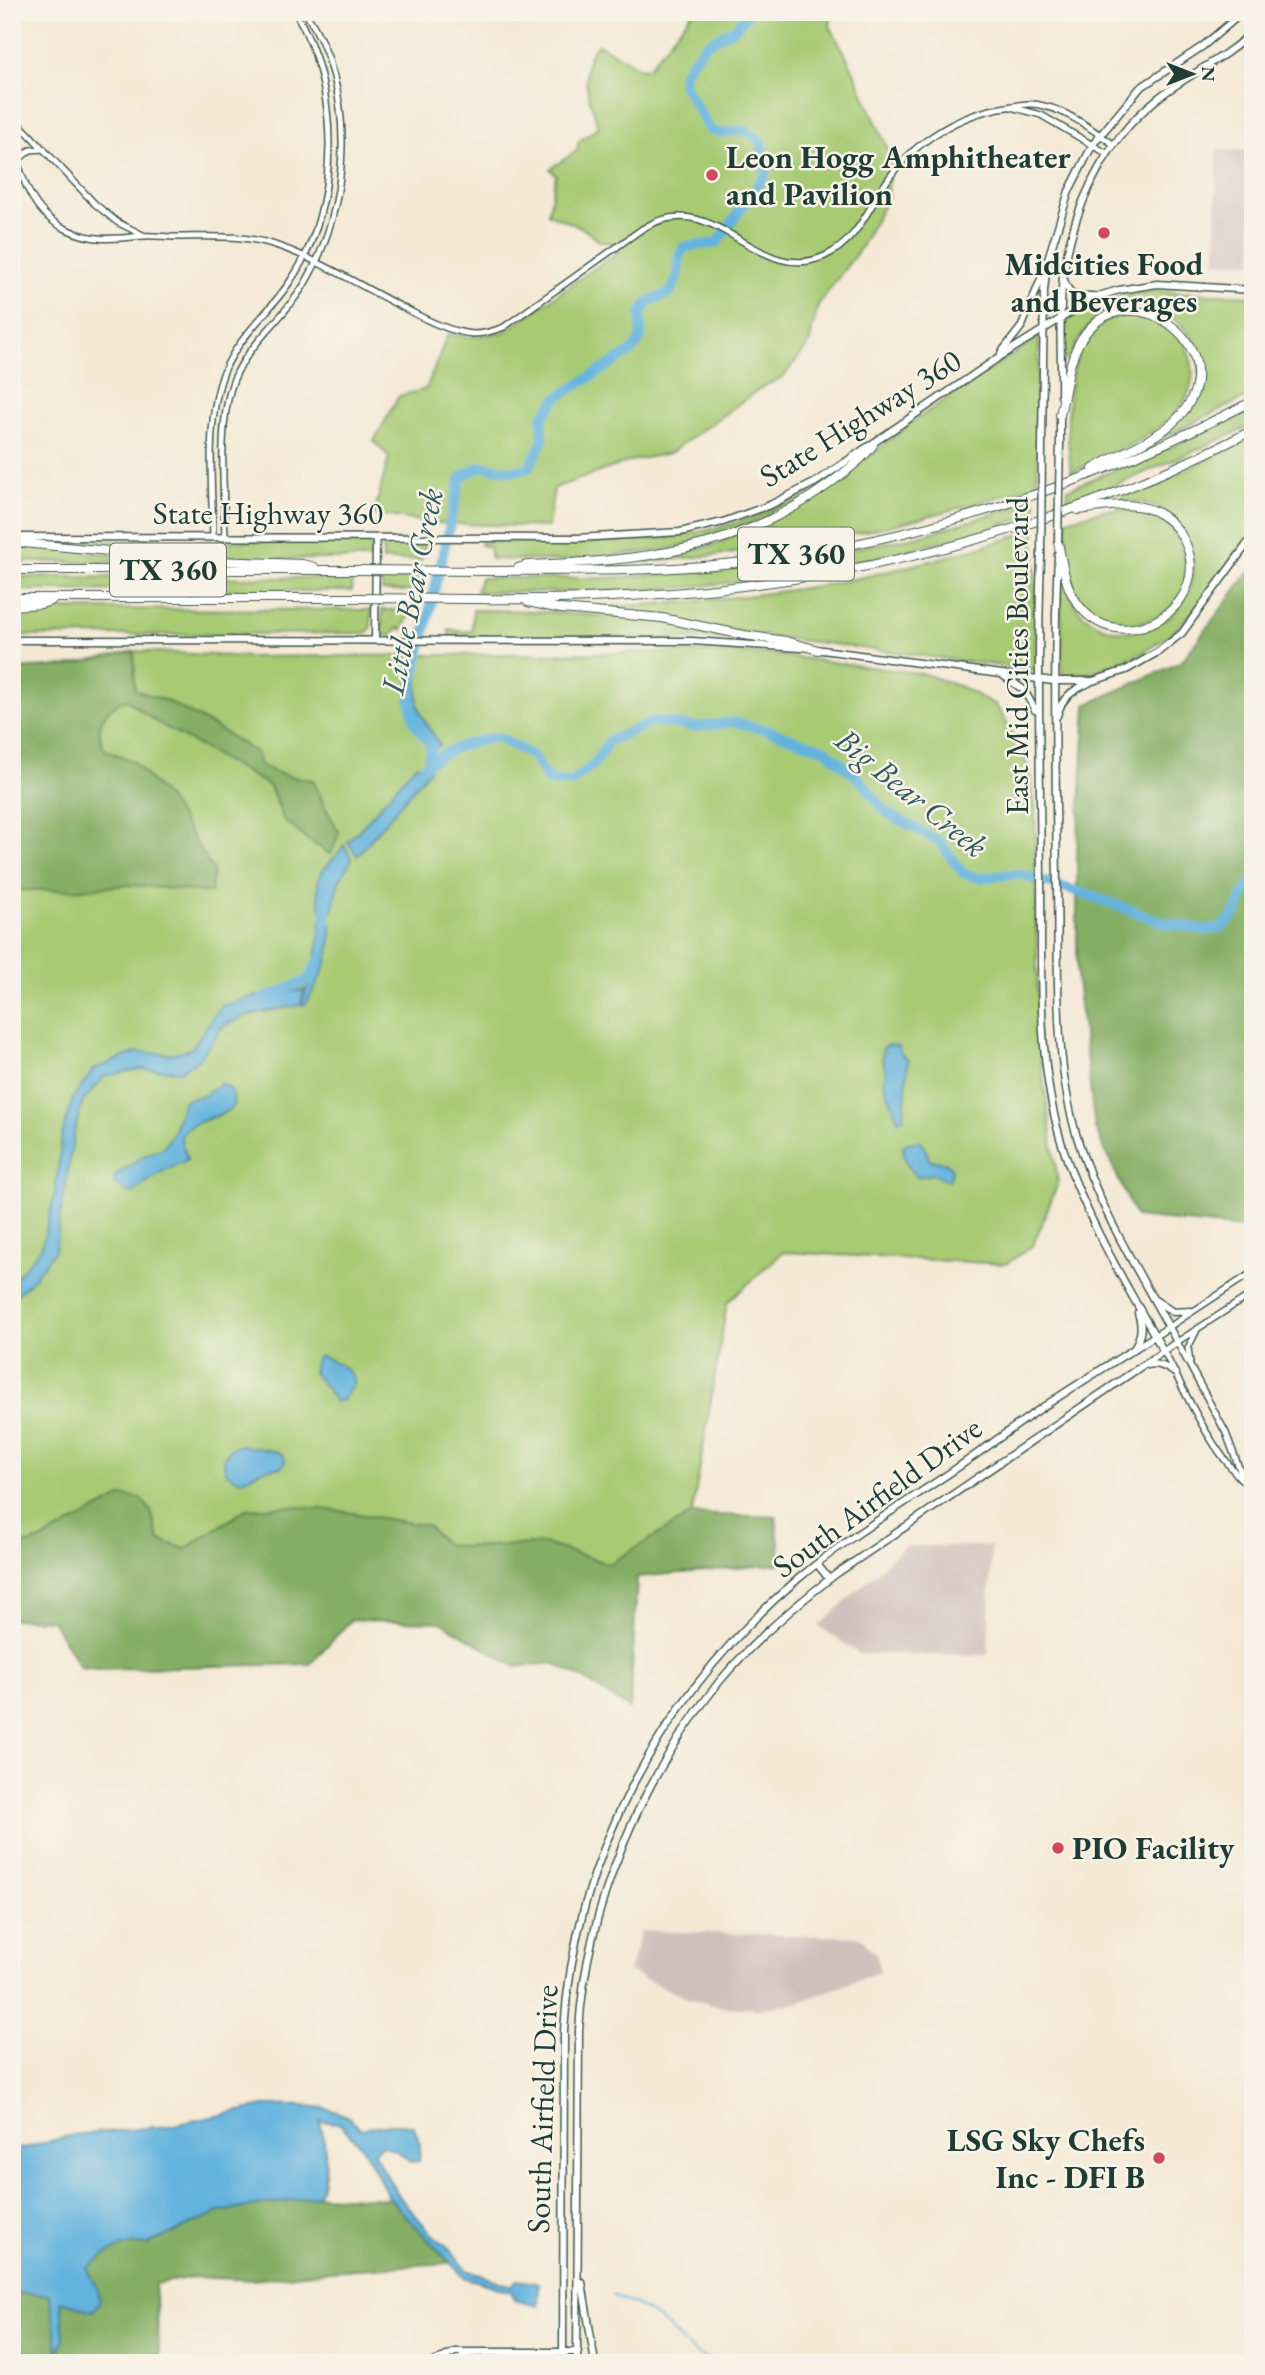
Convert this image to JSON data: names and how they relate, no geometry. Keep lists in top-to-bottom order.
{
  "streets": {
    "highway": ["TX 360"],
    "main road": ["State Highway 360", "East Mid Cities Boulevard", "South Airfield Drive"]
  },
  "crossings": [
    ["State Highway 360", "East Mid Cities Boulevard"],
    ["East Mid Cities Boulevard", "South Airfield Drive"]
  ],
  "water": ["Little Bear Creek", "Big Bear Creek"],
  "places": [
    "Leon Hogg Amphitheater and Pavilion",
    "Midcities Food and Beverages",
    "PIO Facility",
    "LSG Sky Chefs Inc - DFI B"
  ],
  "north": "right"
}
